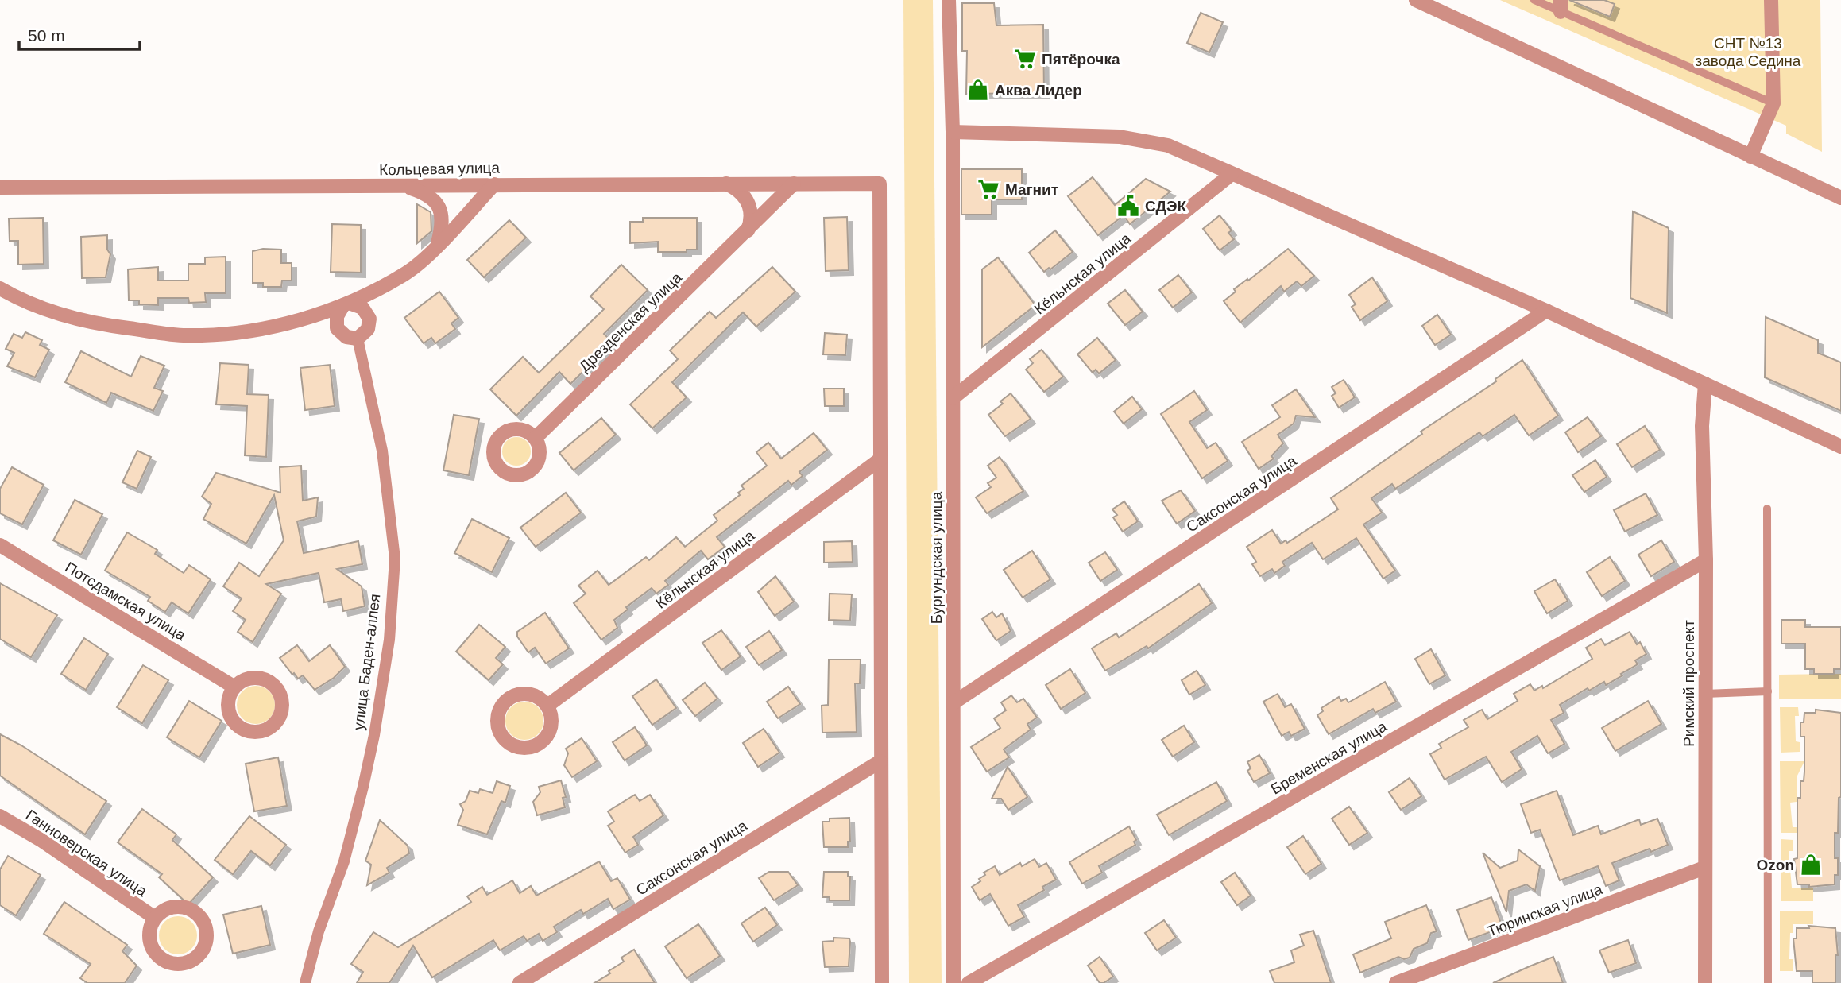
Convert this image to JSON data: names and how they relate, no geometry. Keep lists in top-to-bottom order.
{
  "streets": {
    "street": [
      "Кольцевая улица",
      "Кёльнская улица",
      "Дрезденская улица",
      "Саксонская улица",
      "Бургундская улица",
      "Потсдамская улица",
      "улица Баден-аллея",
      "Римский проспект",
      "Бременская улица",
      "Ганноверская улица",
      "Тюринская улица"
    ]
  },
  "crossings": [
    ["Кольцевая улица", "Кёльнская улица"],
    ["Кольцевая улица", "Дрезденская улица"],
    ["Кёльнская улица", "Бургундская улица"],
    ["Саксонская улица", "Бургундская улица"],
    ["Римский проспект", "Бременская улица"],
    ["Римский проспект", "Тюринская улица"]
  ],
  "parks": ["СНТ №13 завода Седина"],
  "places": {
    "supermarket": ["Пятёрочка", "Магнит"],
    "shop": ["Аква Лидер", "Ozon"],
    "public building": ["СДЭК"]
  },
  "scale_bar": "50 m"
}
